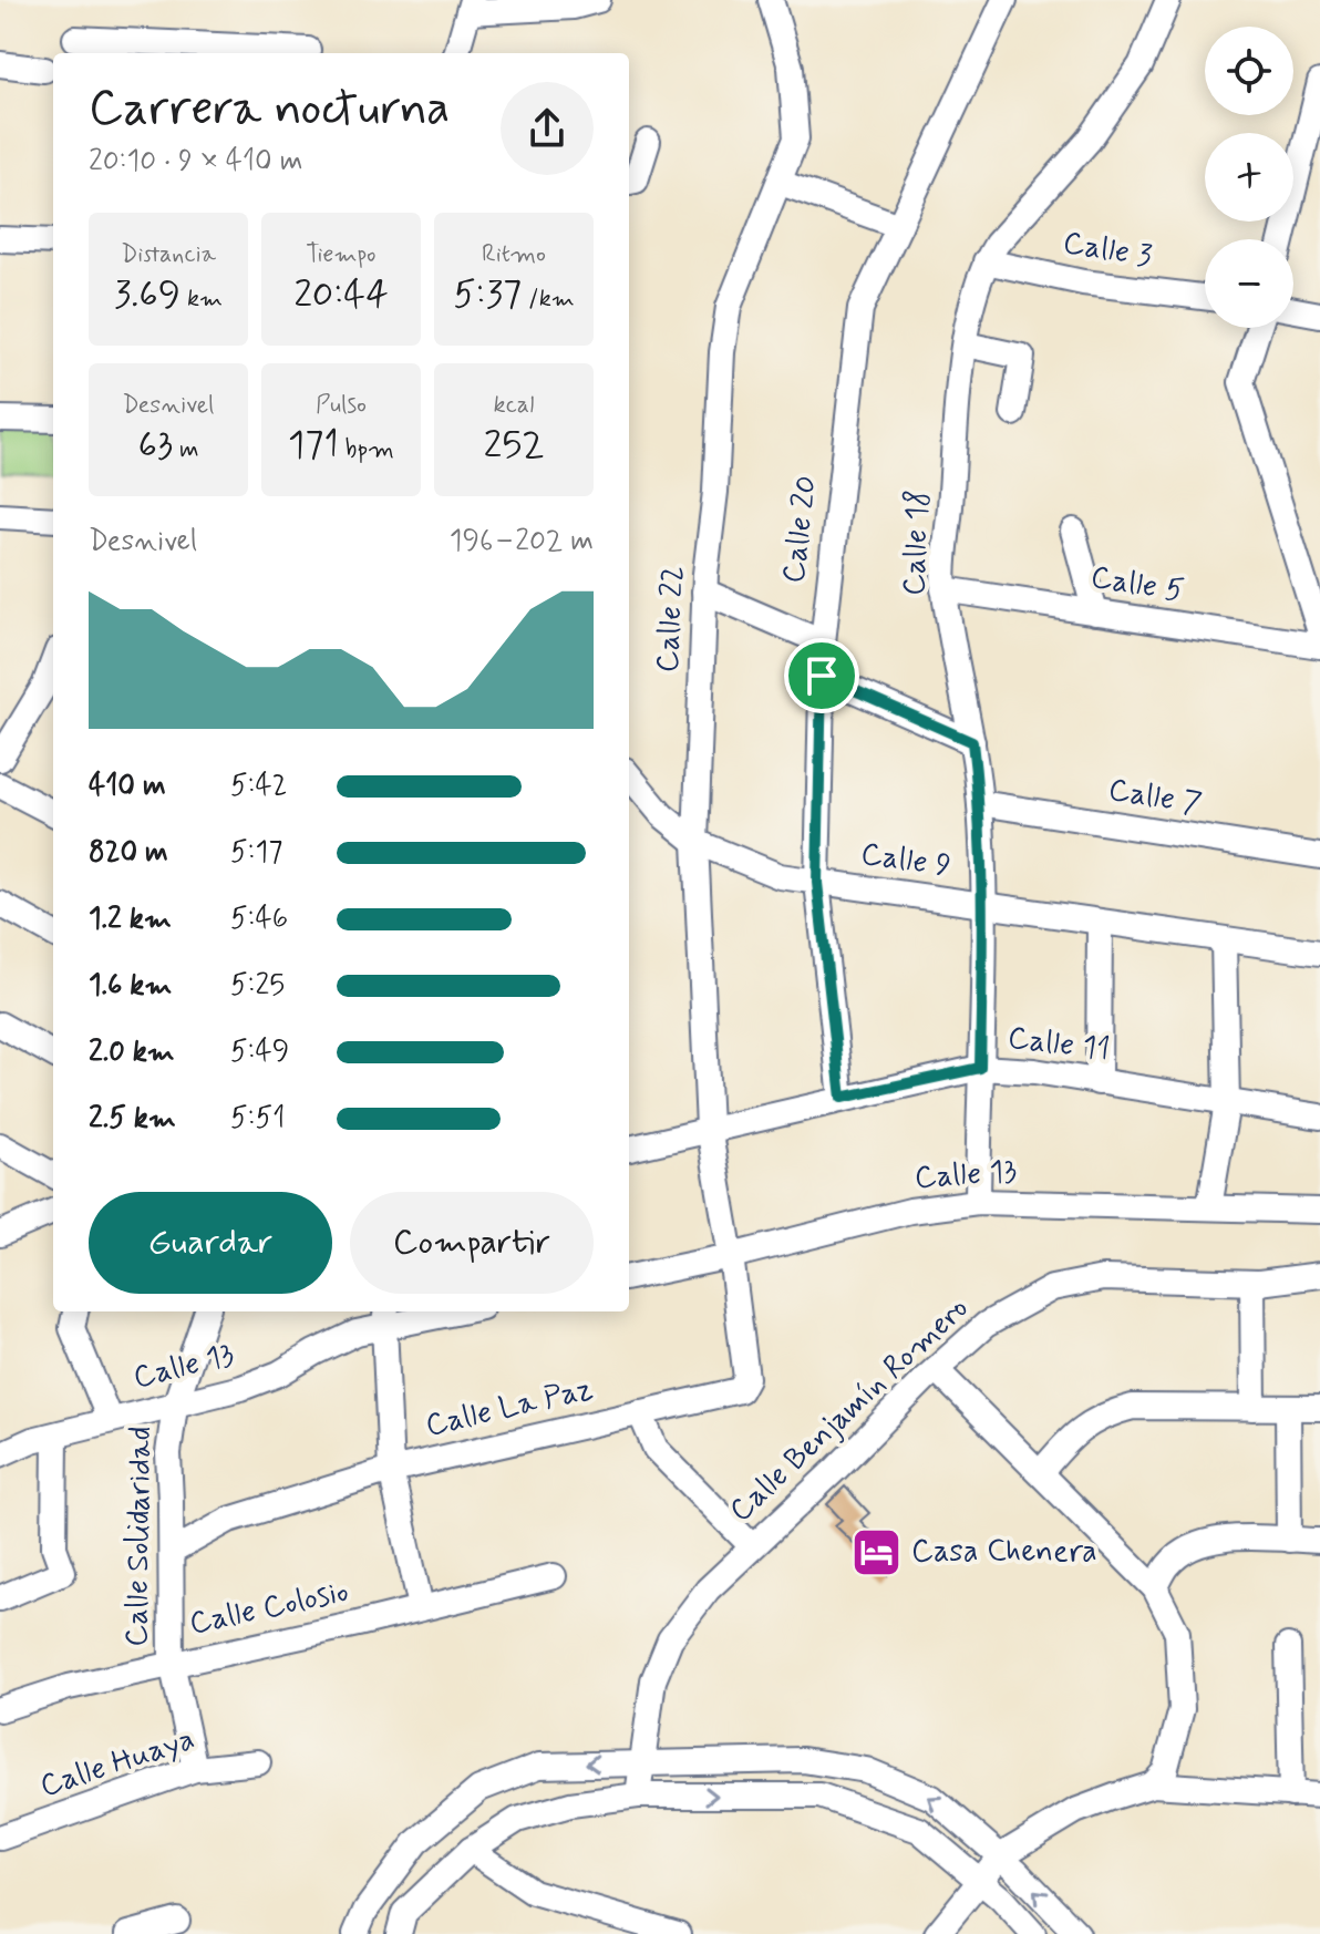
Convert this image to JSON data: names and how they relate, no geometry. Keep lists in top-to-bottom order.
{
  "streets": {
    "street": [
      "Calle 3",
      "Calle 20",
      "Calle 18",
      "Calle 5",
      "Calle 22",
      "Calle 7",
      "Calle 9",
      "Calle 11",
      "Calle 13",
      "Calle La Paz",
      "Calle Benjamín Romero",
      "Calle Solidaridad",
      "Calle Colosio",
      "Calle Huaya"
    ]
  },
  "crossings": [
    ["Calle 3", "Calle 18"],
    ["Calle 20", "Calle 9"],
    ["Calle 20", "Calle 11"],
    ["Calle 18", "Calle 5"],
    ["Calle 18", "Calle 7"],
    ["Calle 18", "Calle 9"],
    ["Calle 18", "Calle 11"],
    ["Calle 18", "Calle 13"],
    ["Calle 22", "Calle 9"],
    ["Calle 22", "Calle 11"],
    ["Calle 22", "Calle 13"],
    ["Calle 22", "Calle La Paz"],
    ["Calle 13", "Calle La Paz"],
    ["Calle 13", "Calle Solidaridad"],
    ["Calle La Paz", "Calle Solidaridad"],
    ["Calle Solidaridad", "Calle Colosio"],
    ["Calle Solidaridad", "Calle Huaya"]
  ],
  "places": {
    "hotel": ["Casa Chenera"]
  },
  "page": {
    "map_buttons": ["+", "−"],
    "heading": ["Carrera nocturna", "20:10 · 9 × 410 m"],
    "stats": [
      ["Distancia", "3.69 km"],
      ["Tiempo", "20:44"],
      ["Ritmo", "5:37 /km"],
      ["Desnivel", "63 m"],
      ["Pulso", "171 bpm"],
      ["kcal", "252"]
    ],
    "chart": ["Desnivel", "196–202 m"],
    "list": [
      {
        "name": "410 m",
        "note": "5:42"
      },
      {
        "name": "820 m",
        "note": "5:17"
      },
      {
        "name": "1.2 km",
        "note": "5:46"
      },
      {
        "name": "1.6 km",
        "note": "5:25"
      },
      {
        "name": "2.0 km",
        "note": "5:49"
      },
      {
        "name": "2.5 km",
        "note": "5:51"
      }
    ],
    "buttons": ["Guardar", "Compartir"]
  }
}
